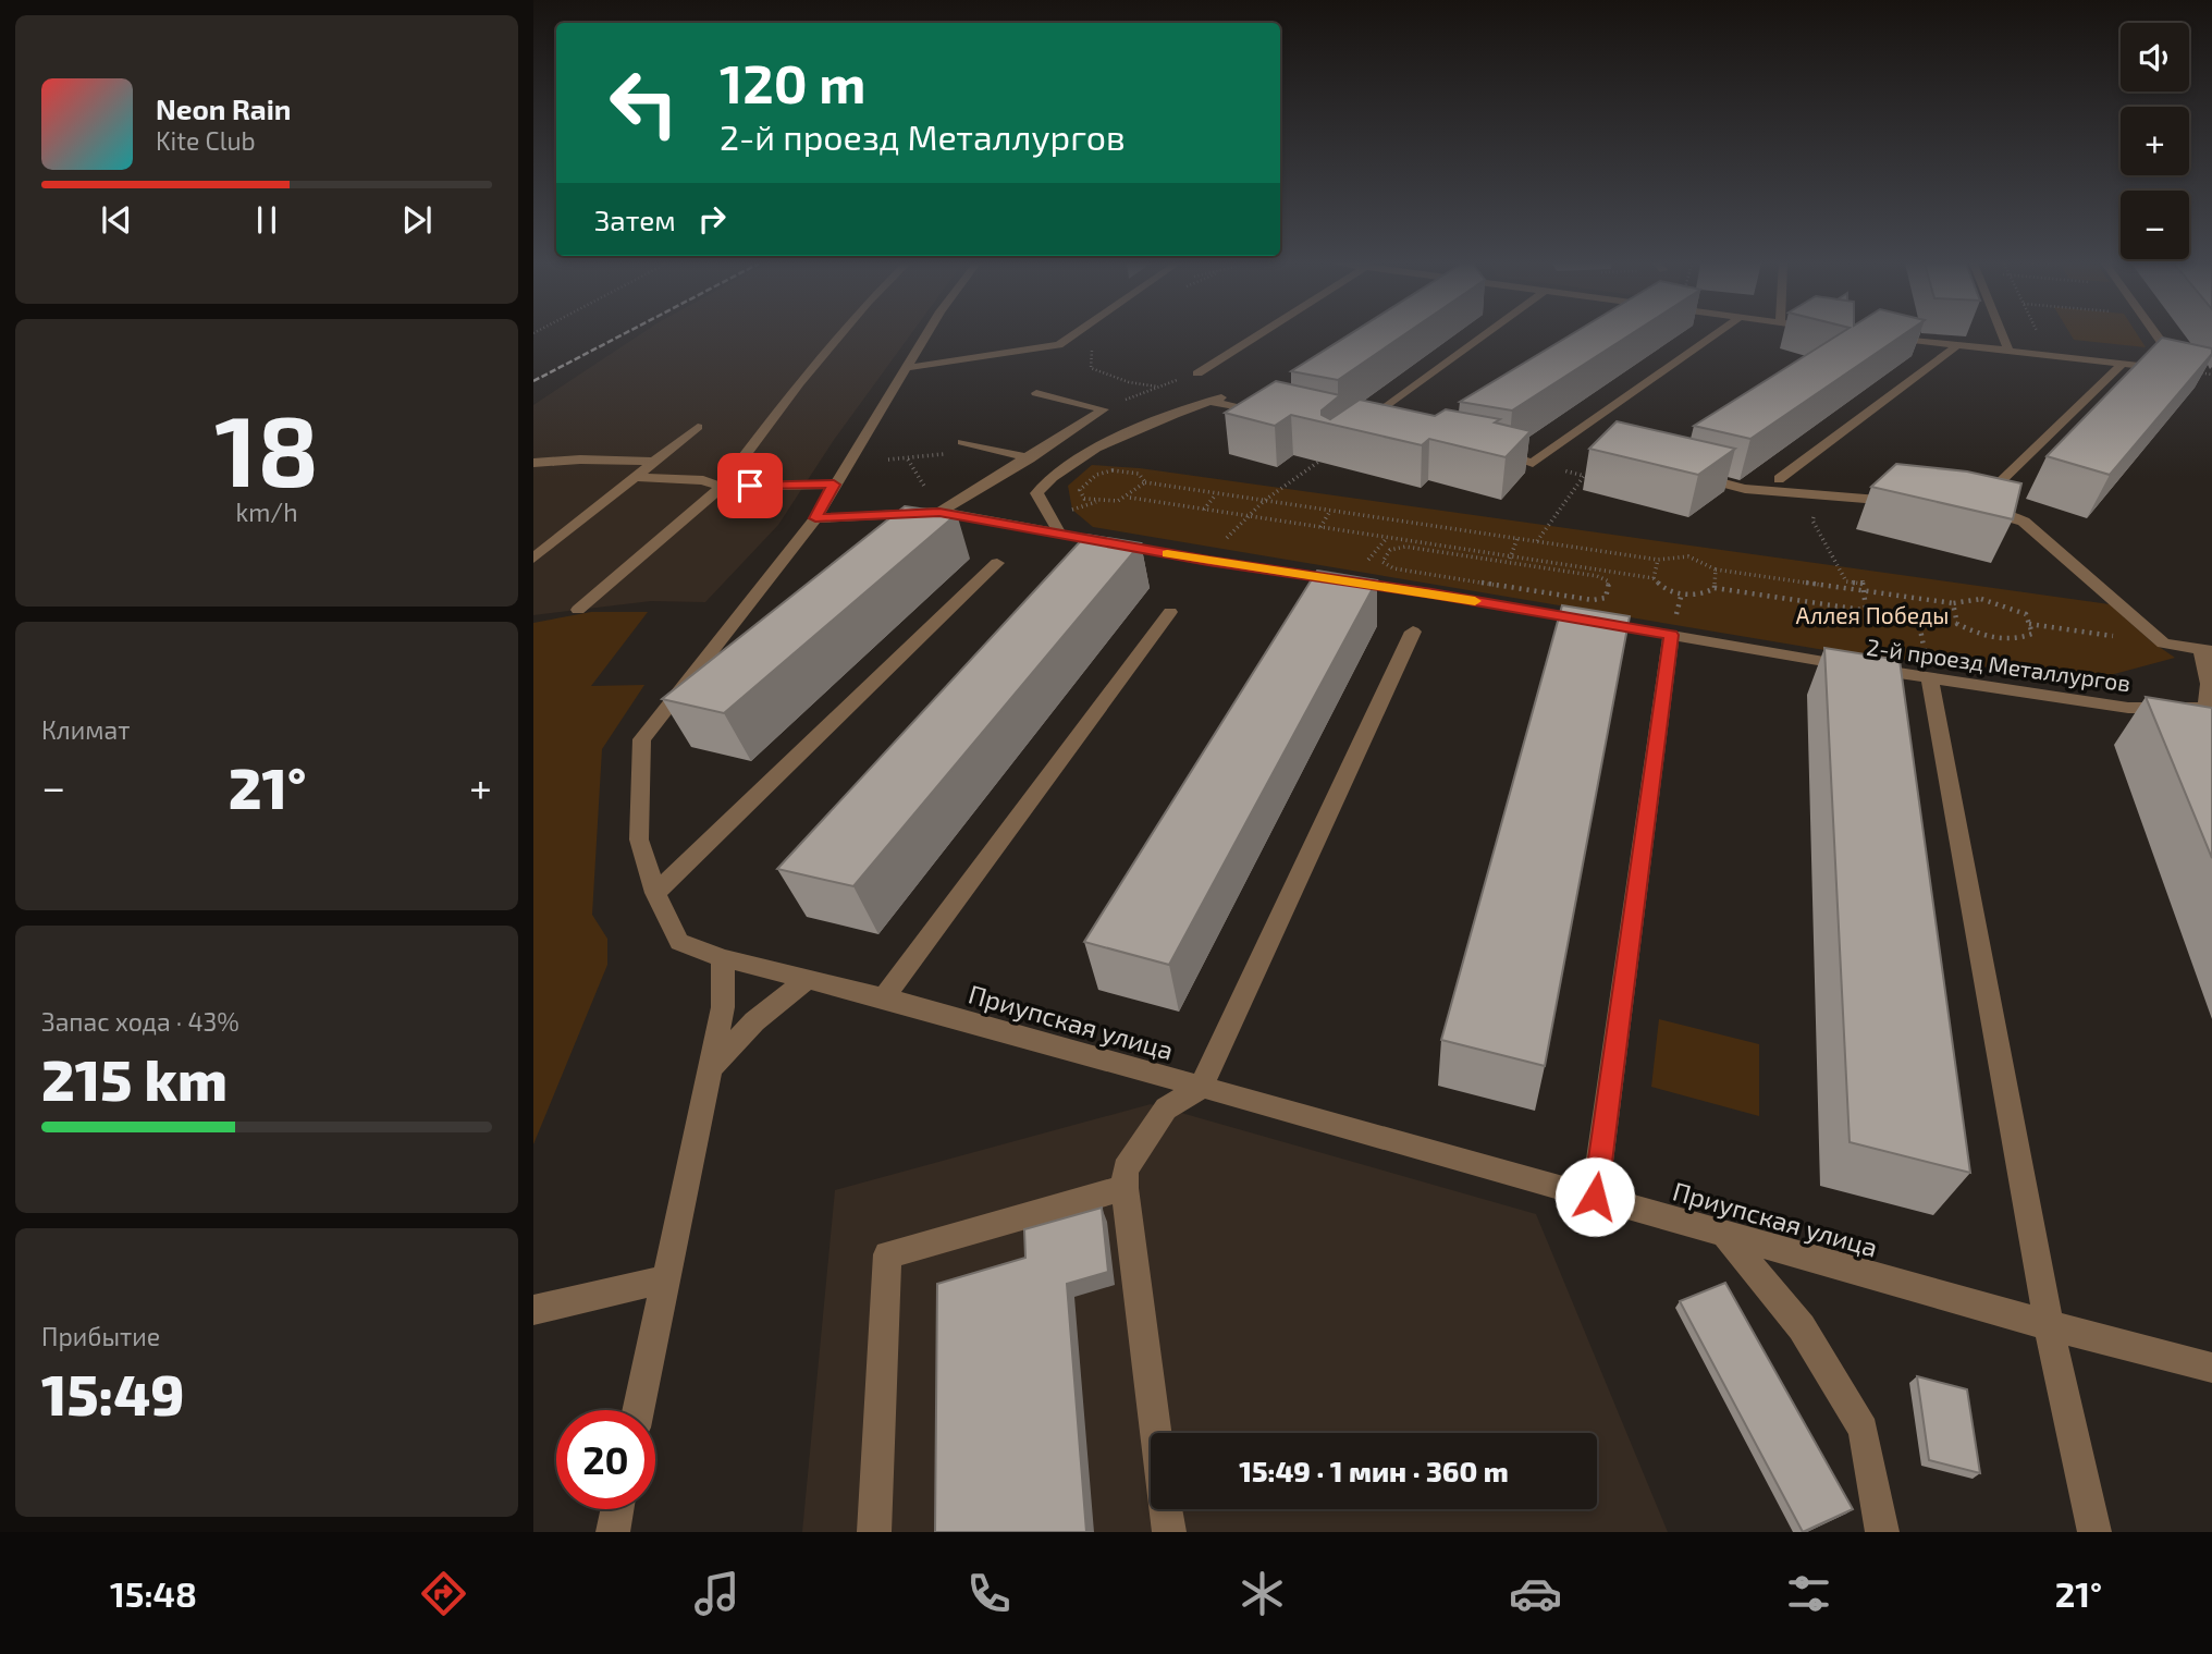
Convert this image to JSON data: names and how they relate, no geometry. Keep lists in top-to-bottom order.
{
  "streets": {
    "street": ["2-й проезд Металлургов", "Приупская улица"]
  },
  "crossings": [
    ["2-й проезд Металлургов", "Приупская улица"]
  ],
  "parks": ["Аллея Победы"],
  "page": {
    "map_buttons": ["+", "−"],
    "turn": ["120 m", "2-й проезд Металлургов"],
    "song": ["Neon Rain", "Kite Club"],
    "then": "Затем",
    "tile": [
      ["18", "km/h"],
      "Климат",
      ["Запас хода · 43%", "215 km"],
      ["Прибытие", "15:49"]
    ],
    "heat": ["−", "21°", "+"],
    "limit": "20",
    "trip": "15:49 · 1 мин · 360 m",
    "tabs": ["15:48", "21°"]
  }
}
